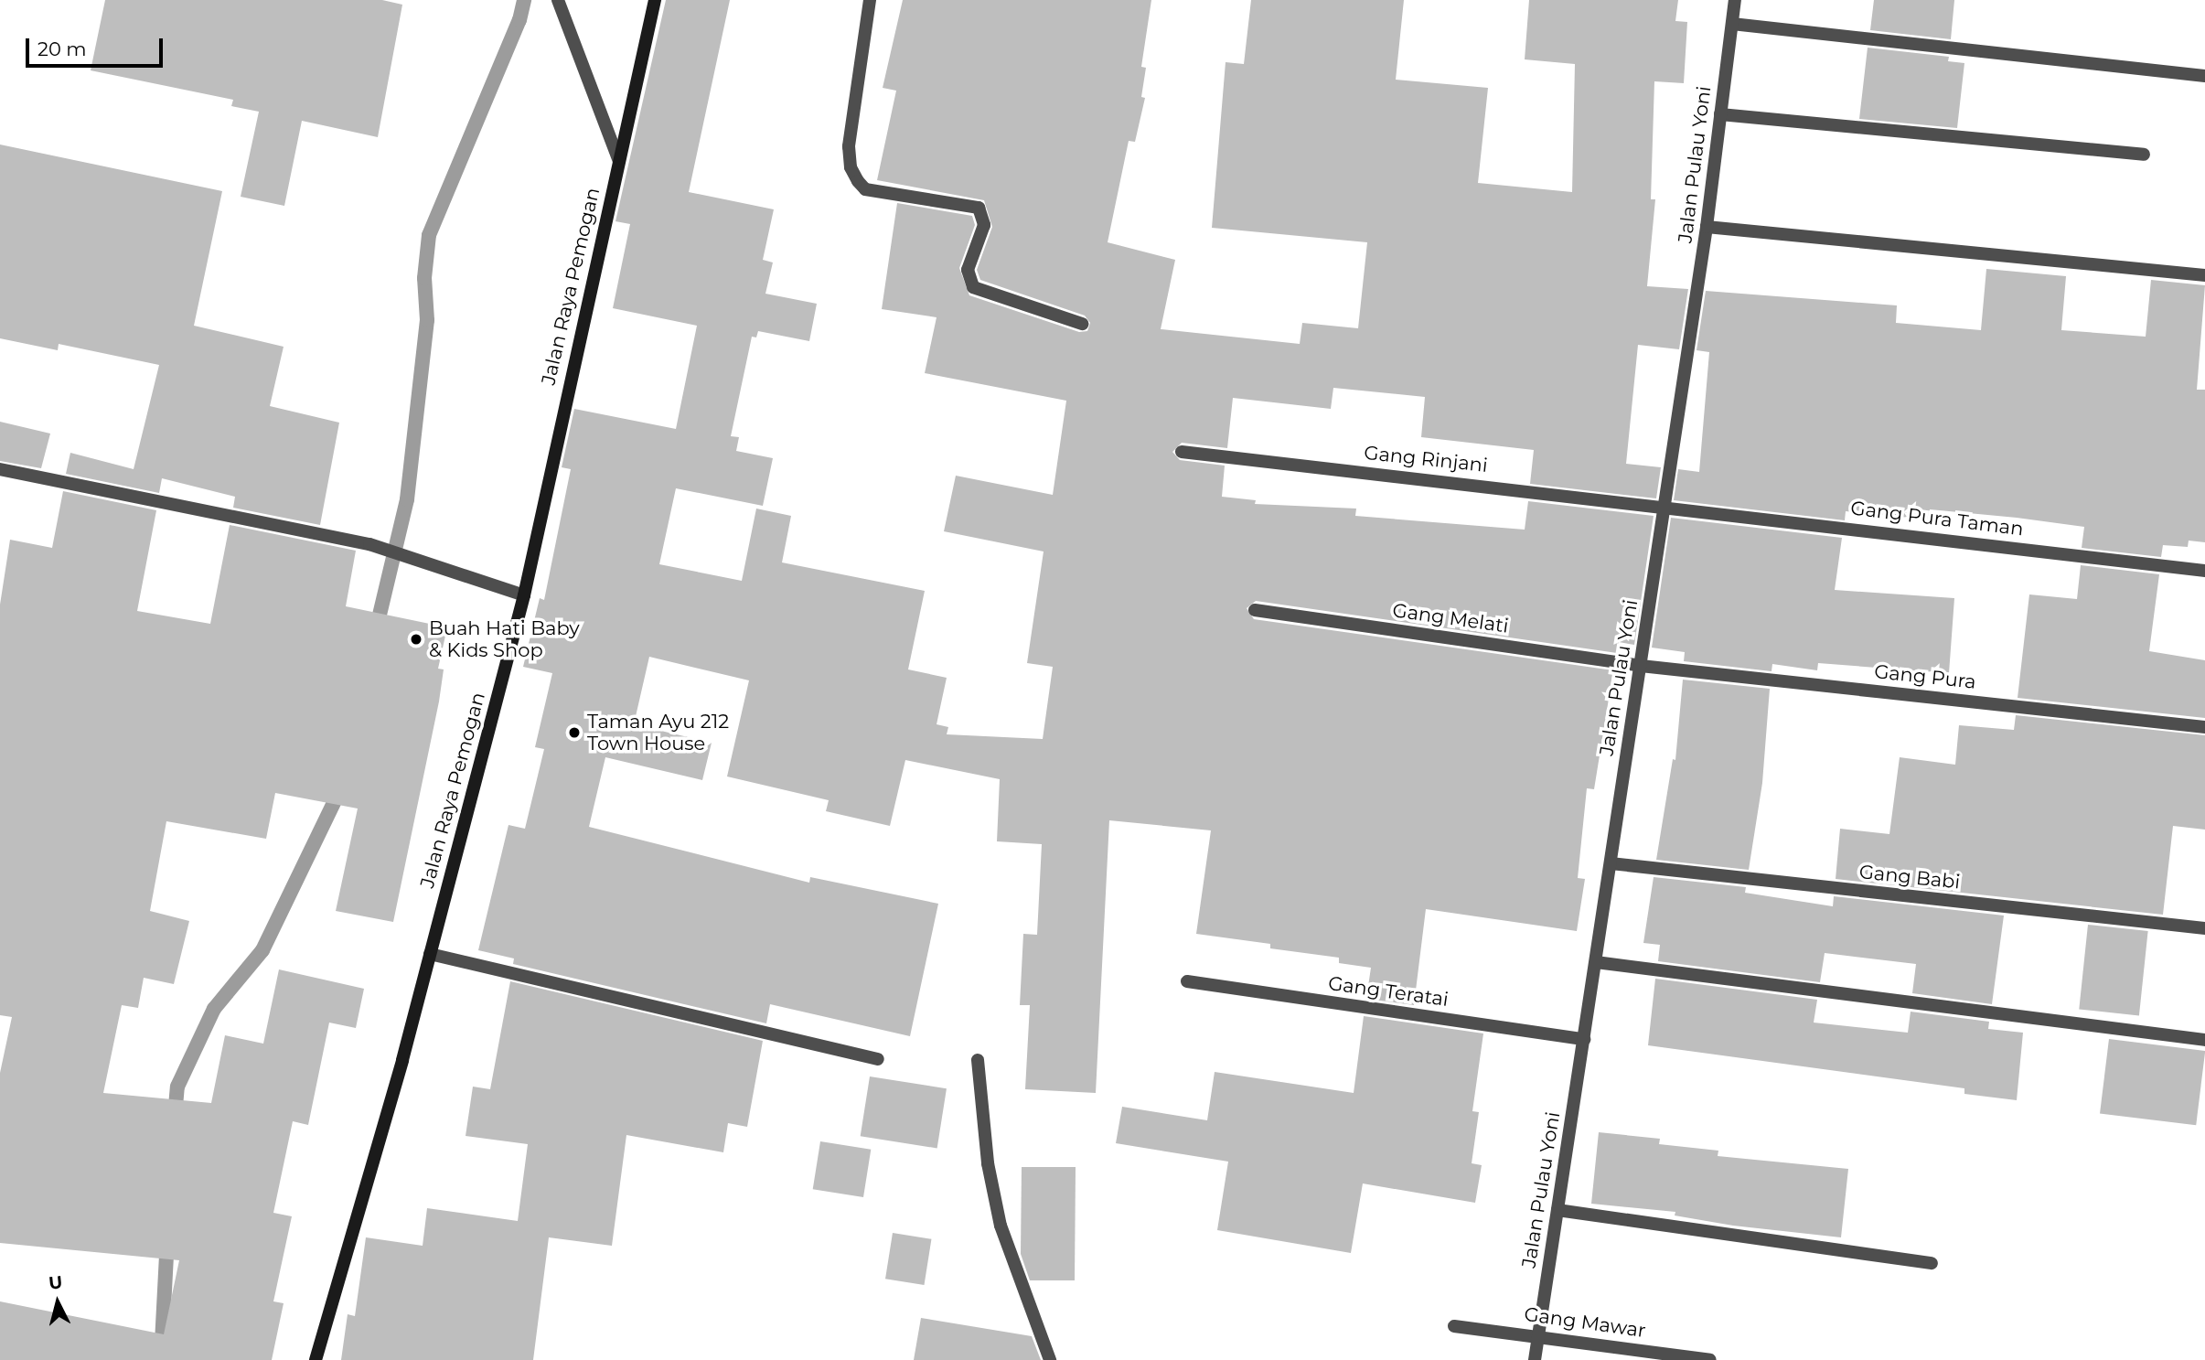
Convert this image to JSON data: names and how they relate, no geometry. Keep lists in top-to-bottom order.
{
  "streets": {
    "street": [
      "Jalan Pulau Yoni",
      "Jalan Raya Pemogan",
      "Gang Rinjani",
      "Gang Pura Taman",
      "Gang Melati",
      "Gang Pura",
      "Gang Babi",
      "Gang Teratai",
      "Gang Mawar"
    ]
  },
  "crossings": [
    ["Jalan Pulau Yoni", "Gang Rinjani"],
    ["Jalan Pulau Yoni", "Gang Pura Taman"],
    ["Jalan Pulau Yoni", "Gang Melati"],
    ["Jalan Pulau Yoni", "Gang Pura"],
    ["Jalan Pulau Yoni", "Gang Babi"],
    ["Jalan Pulau Yoni", "Gang Teratai"],
    ["Jalan Pulau Yoni", "Gang Mawar"],
    ["Gang Rinjani", "Gang Pura Taman"],
    ["Gang Melati", "Gang Pura"]
  ],
  "places": ["Buah Hati Baby & Kids Shop", "Taman Ayu 212 Town House"],
  "scale_bar": "20 m",
  "north": "top"
}
